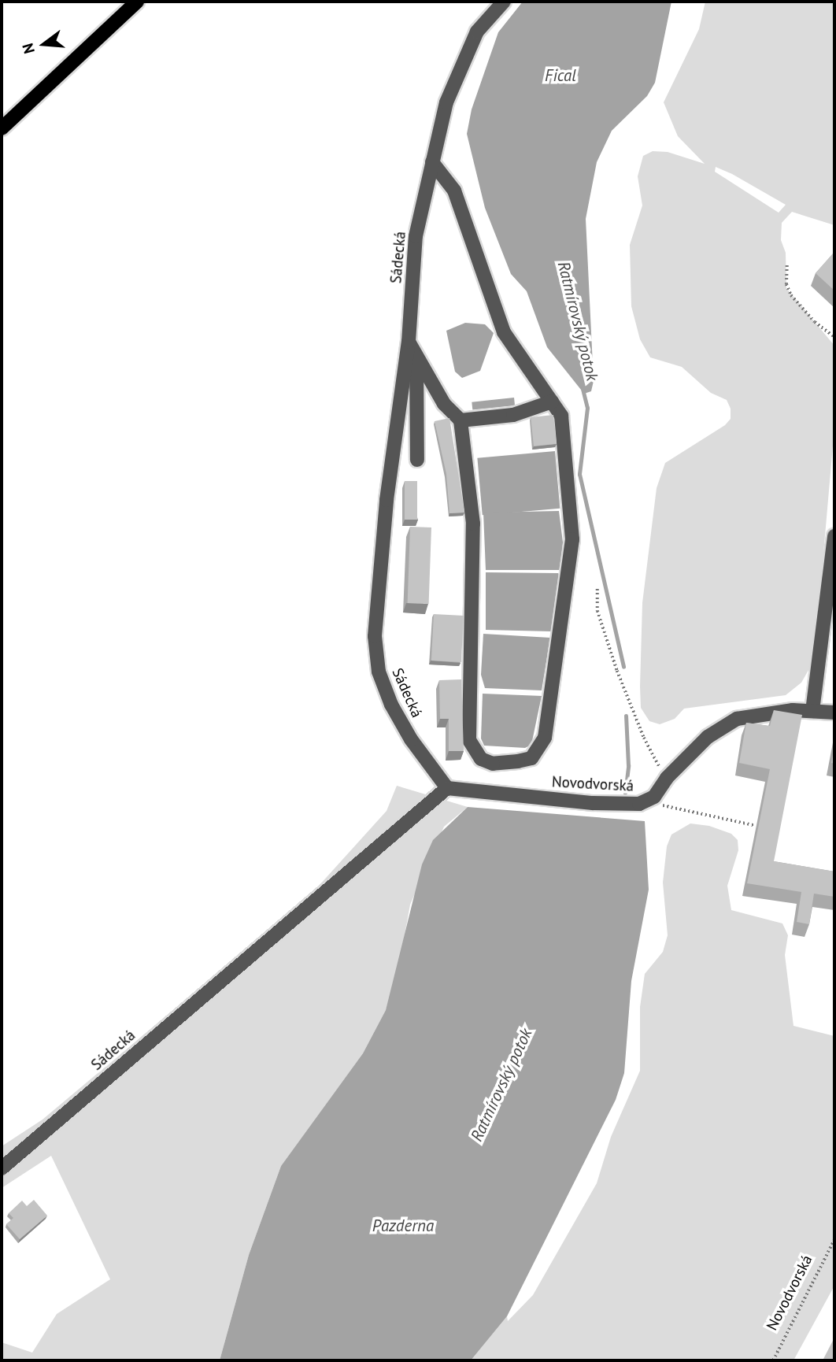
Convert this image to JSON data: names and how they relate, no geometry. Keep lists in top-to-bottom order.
{
  "streets": {
    "street": ["Sádecká", "Novodvorská"]
  },
  "crossings": [
    ["Sádecká", "Novodvorská"]
  ],
  "water": ["Fical", "Ratmírovský potok", "Pazderna"],
  "north": "left"
}
